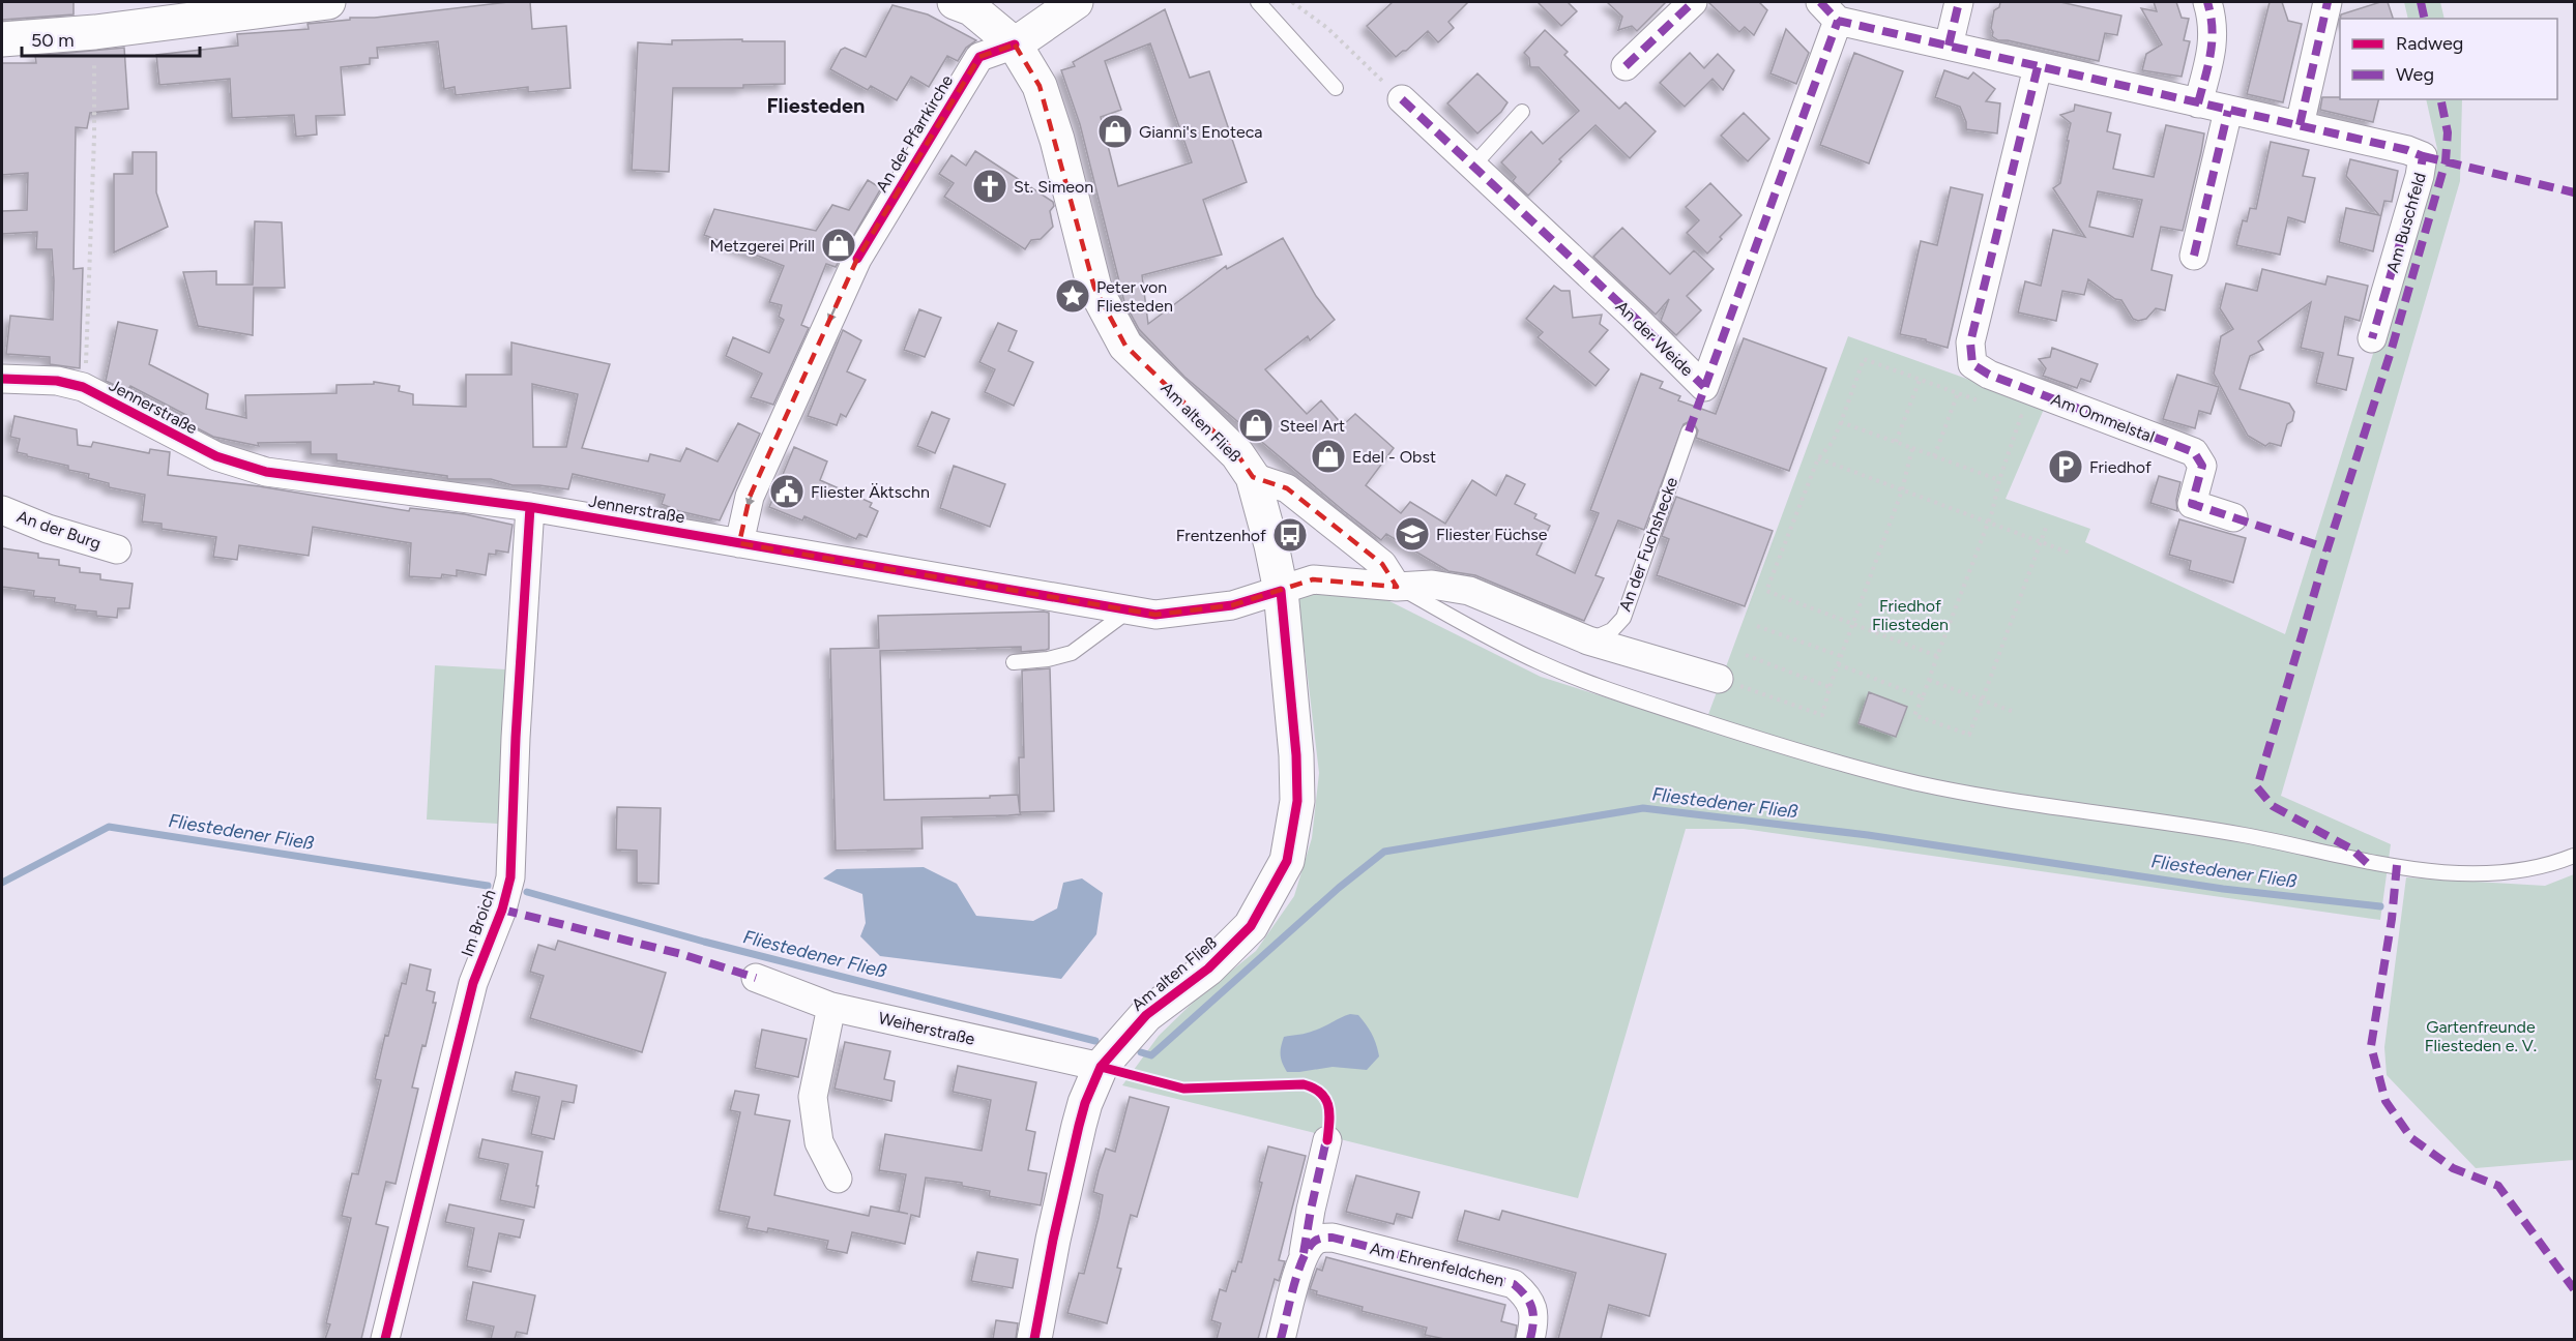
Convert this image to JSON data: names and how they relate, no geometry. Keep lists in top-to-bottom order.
{
  "streets": {
    "main road": ["Am alten Fließ"],
    "street": [
      "An der Pfarrkirche",
      "Am Buschfeld",
      "An der Weide",
      "Jennerstraße",
      "Am Ommelstal",
      "An der Burg",
      "Im Broich",
      "Weiherstraße",
      "Am Ehrenfeldchen"
    ],
    "lane": ["An der Fuchshecke"]
  },
  "crossings": [
    ["An der Pfarrkirche", "Jennerstraße"],
    ["An der Pfarrkirche", "Am alten Fließ"],
    ["Am Buschfeld", "An der Weide"],
    ["Am Buschfeld", "Am Ommelstal"],
    ["Jennerstraße", "Am alten Fließ"],
    ["Jennerstraße", "Im Broich"],
    ["Am alten Fließ", "Weiherstraße"]
  ],
  "one_way": ["An der Pfarrkirche"],
  "districts": ["Fliesteden"],
  "water": ["Fliestedener Fließ"],
  "parks": ["Friedhof Fliesteden", "Gartenfreunde Fliesteden e. V."],
  "places": {
    "shop": [
      "Gianni's Enoteca",
      "Metzgerei Prill",
      "Steel Art",
      "Edel - Obst"
    ],
    "church": ["St. Simeon"],
    "place": ["Peter von Fliesteden"],
    "parking": ["Friedhof"],
    "public building": ["Fliester Äktschn"],
    "school or university": ["Fliester Füchse"],
    "bus stop": ["Frentzenhof"]
  },
  "legend": ["Radweg", "Weg"],
  "scale_bar": "50 m"
}
